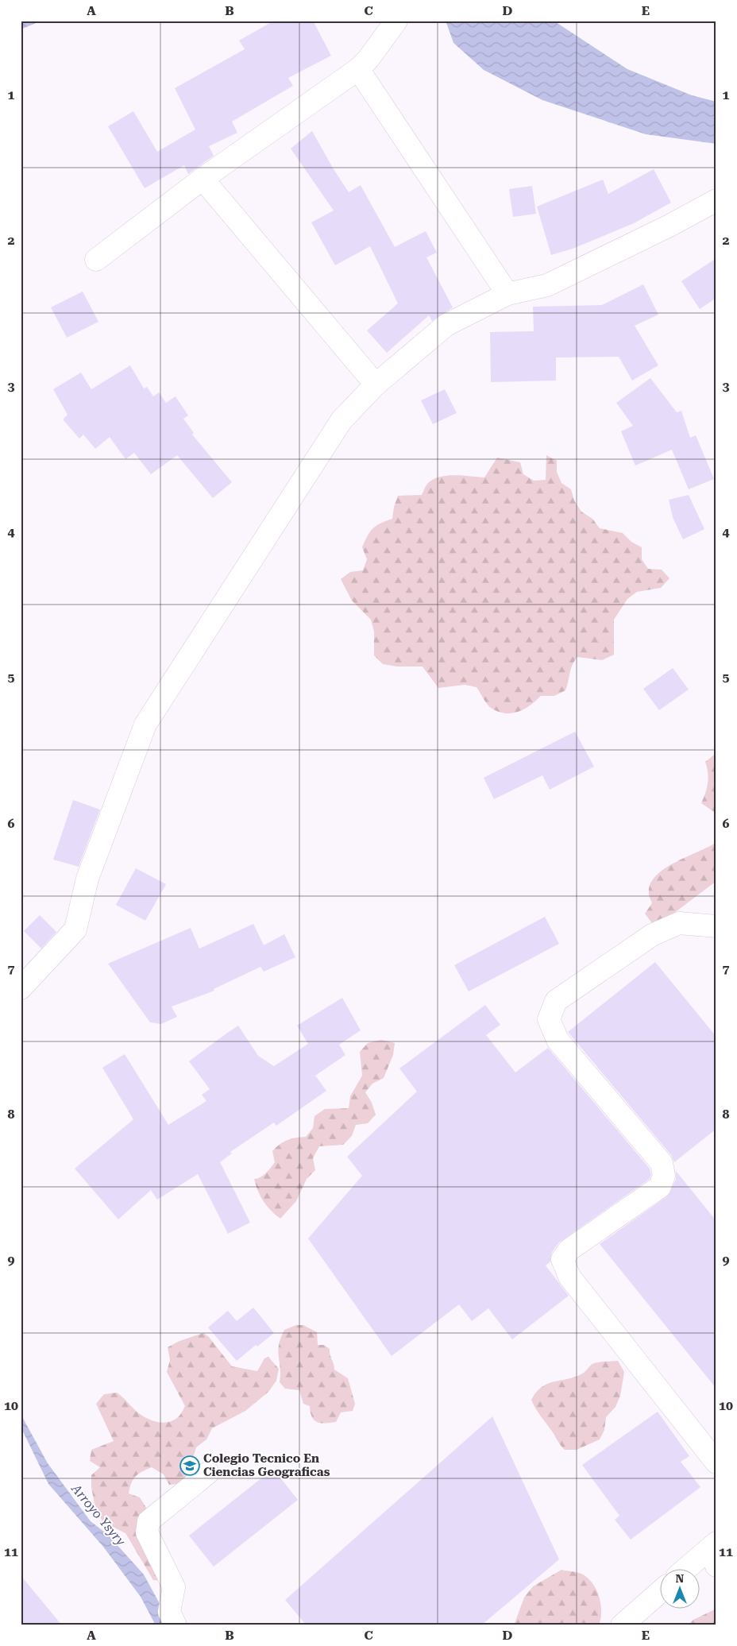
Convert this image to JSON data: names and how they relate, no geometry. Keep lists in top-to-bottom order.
{
  "water": ["Arroyo Ysyry"],
  "places": {
    "school or university": ["Colegio Tecnico En Ciencias Geograficas"]
  },
  "north": "top",
  "grid": {
    "columns": [
      "A",
      "B",
      "C",
      "D",
      "E"
    ],
    "rows": [
      "1",
      "2",
      "3",
      "4",
      "5",
      "6",
      "7",
      "8",
      "9",
      "10",
      "11"
    ]
  }
}
